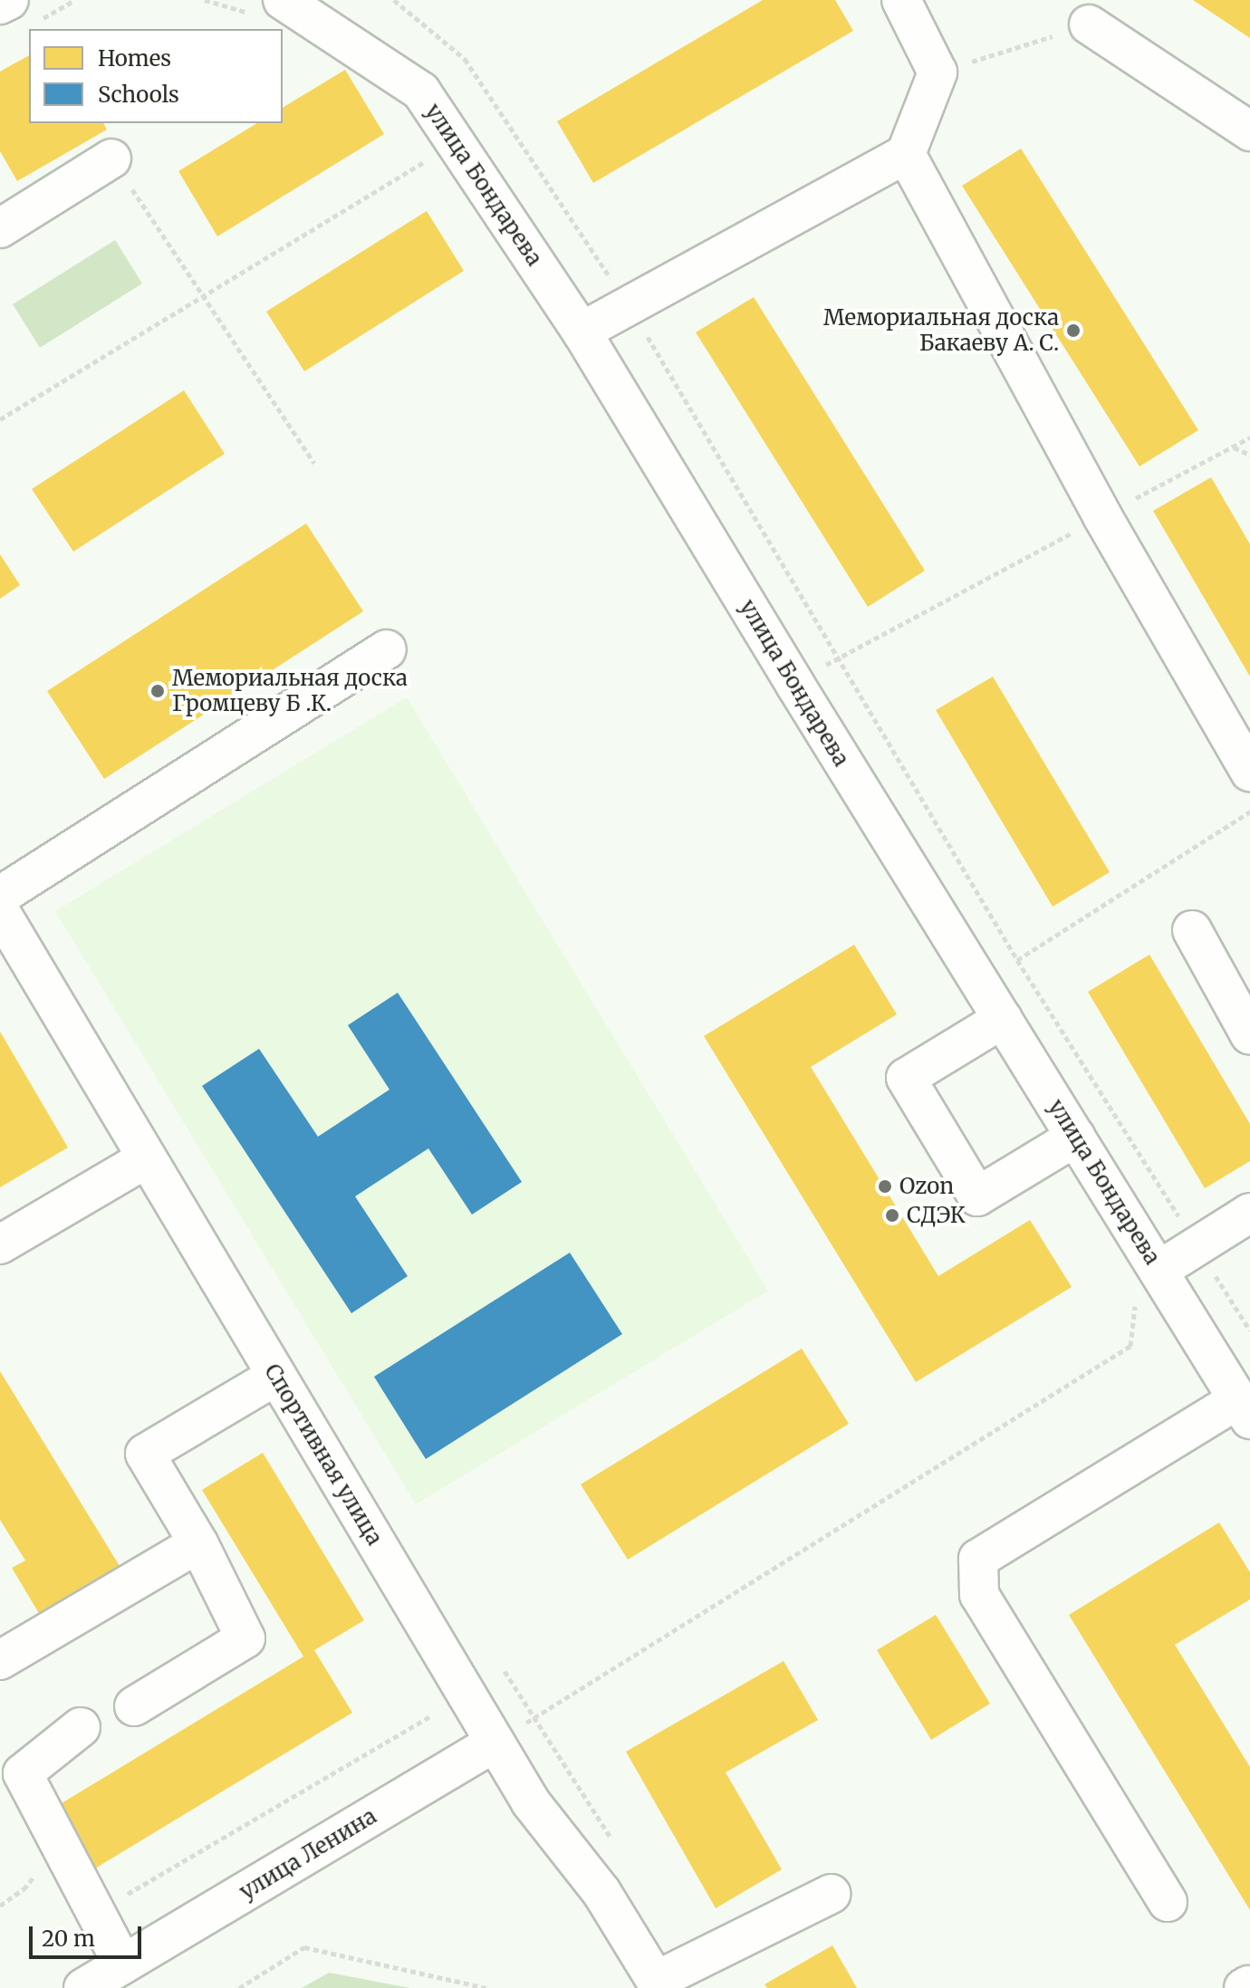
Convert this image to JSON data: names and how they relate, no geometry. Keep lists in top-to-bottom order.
{
  "streets": {
    "street": ["улица Бондарева", "Спортивная улица", "улица Ленина"]
  },
  "crossings": [
    ["Спортивная улица", "улица Ленина"]
  ],
  "places": [
    "Мемориальная доска Бакаеву А. С.",
    "Мемориальная доска Громцеву Б .К.",
    "Ozon",
    "СДЭК"
  ],
  "legend": ["Homes", "Schools"],
  "scale_bar": "20 m"
}
